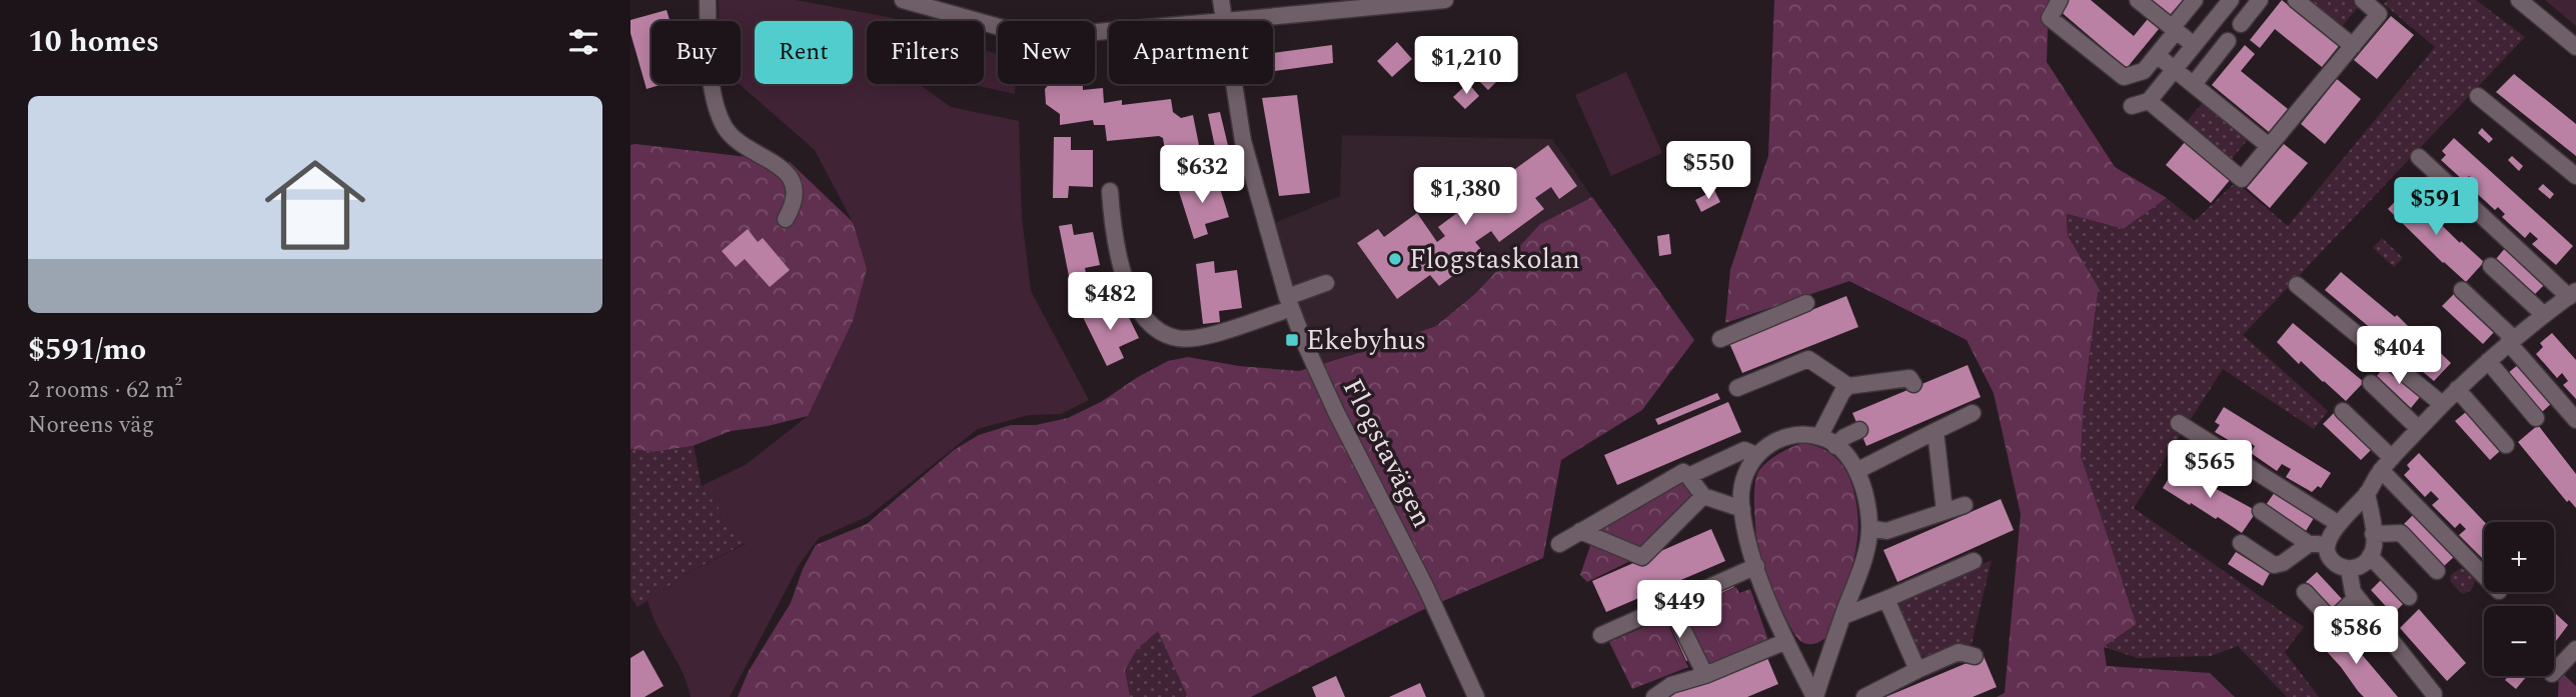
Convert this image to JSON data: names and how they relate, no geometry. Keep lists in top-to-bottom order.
{
  "streets": {
    "street": ["Flogstavägen"]
  },
  "places": {
    "other": ["Flogstaskolan"],
    "transit": ["Ekebyhus"]
  },
  "page": {
    "heading": "10 homes",
    "chip": [
      "Buy",
      "Rent",
      "Filters",
      "New",
      "Apartment"
    ],
    "price": [
      "$1,210",
      "$550",
      "$632",
      "$1,380",
      "$591",
      "$482",
      "$404",
      "$565",
      "$449",
      "$586"
    ],
    "list": [
      {
        "name": "$591/mo",
        "note": "2 rooms · 62 m² · Noreens väg"
      }
    ],
    "map_buttons": ["+", "−"]
  }
}
